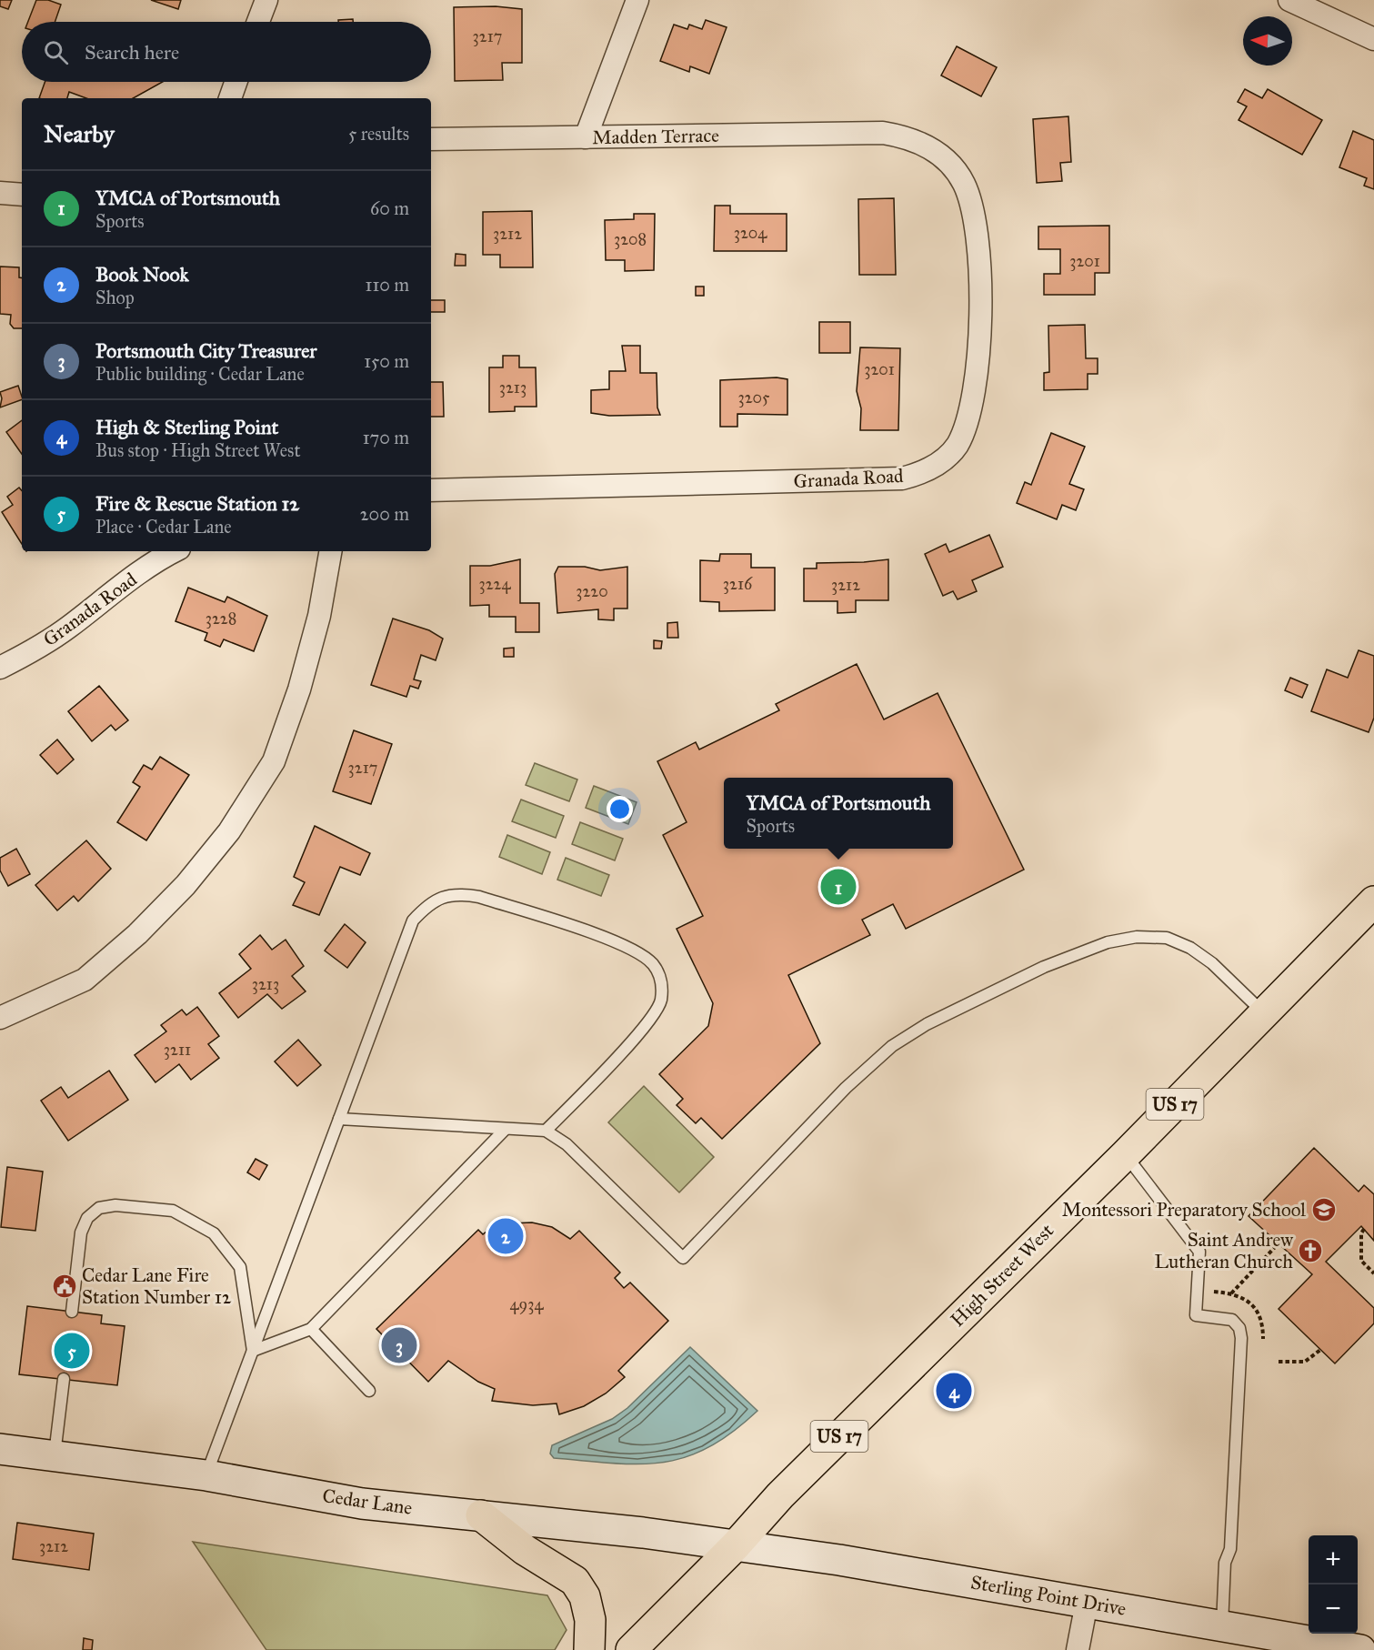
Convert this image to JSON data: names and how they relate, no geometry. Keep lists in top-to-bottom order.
{
  "streets": {
    "main road": [
      "US 17",
      "High Street West",
      "Cedar Lane",
      "Sterling Point Drive"
    ],
    "street": ["Madden Terrace", "Granada Road"]
  },
  "crossings": [
    ["Madden Terrace", "Granada Road"],
    ["High Street West", "Cedar Lane"],
    ["High Street West", "Sterling Point Drive"],
    ["Cedar Lane", "Sterling Point Drive"]
  ],
  "places": {
    "school or university": ["Montessori Preparatory School"],
    "church": ["Saint Andrew Lutheran Church"],
    "public building": ["Cedar Lane Fire Station Number 12"]
  },
  "house_numbers": [
    "3217",
    "3204",
    "3212",
    "3208",
    "3201",
    "3201",
    "3213",
    "3205",
    "3224",
    "3216",
    "3212",
    "3220",
    "3228",
    "3217",
    "3213",
    "3211",
    "4934",
    "3212"
  ],
  "north": "left",
  "page": {
    "search": "Search here",
    "heading": ["Nearby", "5 results"],
    "list": [
      {
        "mark": "1",
        "name": "YMCA of Portsmouth",
        "note": "Sports",
        "value": "60 m"
      },
      {
        "mark": "2",
        "name": "Book Nook",
        "note": "Shop",
        "value": "110 m"
      },
      {
        "mark": "3",
        "name": "Portsmouth City Treasurer",
        "note": "Public building · Cedar Lane",
        "value": "150 m"
      },
      {
        "mark": "4",
        "name": "High & Sterling Point",
        "note": "Bus stop · High Street West",
        "value": "170 m"
      },
      {
        "mark": "5",
        "name": "Fire & Rescue Station 12",
        "note": "Place · Cedar Lane",
        "value": "200 m"
      }
    ],
    "popup": ["YMCA of Portsmouth", "Sports"],
    "pins": [
      "1",
      "2",
      "3",
      "5",
      "4"
    ],
    "map_buttons": ["+", "−"]
  }
}
